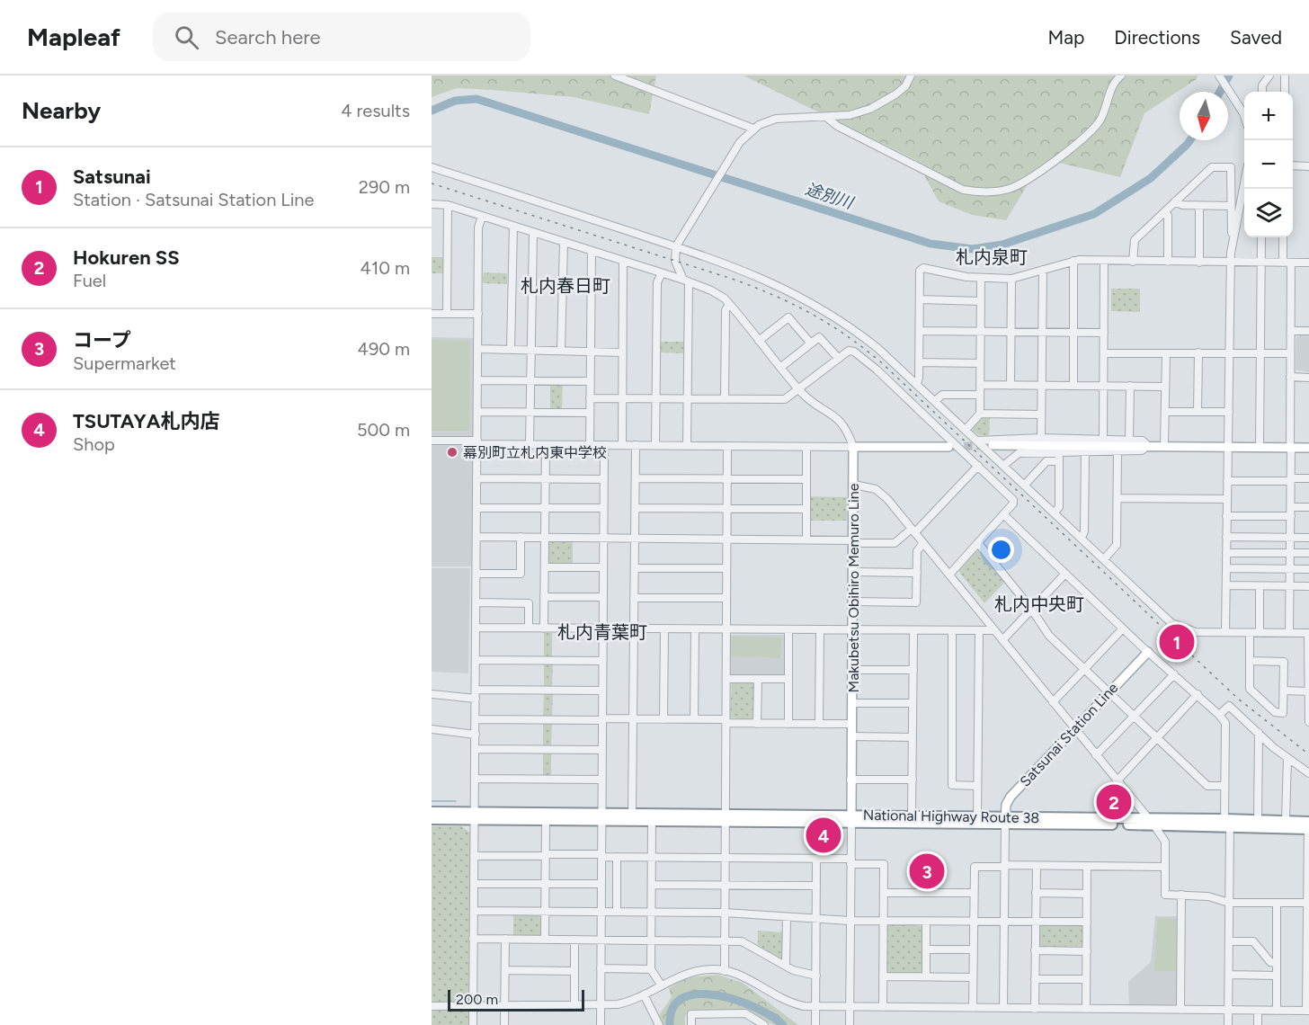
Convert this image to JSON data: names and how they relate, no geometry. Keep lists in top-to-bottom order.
{
  "streets": {
    "highway": ["National Highway Route 38"],
    "main road": ["Makubetsu Obihiro Memuro Line", "Satsunai Station Line"]
  },
  "crossings": [
    ["Makubetsu Obihiro Memuro Line", "National Highway Route 38"],
    ["Satsunai Station Line", "National Highway Route 38"]
  ],
  "districts": [
    "札内泉町",
    "札内春日町",
    "札内中央町",
    "札内青葉町"
  ],
  "water": ["途別川"],
  "places": ["幕別町立札内東中学校"],
  "scale_bar": "200 m",
  "north": "bottom",
  "page": {
    "header": "Mapleaf",
    "search": "Search here",
    "nav": ["Map", "Directions", "Saved"],
    "heading": ["Nearby", "4 results"],
    "map_buttons": ["+", "−"],
    "list": [
      {
        "mark": "1",
        "name": "Satsunai",
        "note": "Station · Satsunai Station Line",
        "value": "290 m"
      },
      {
        "mark": "2",
        "name": "Hokuren SS",
        "note": "Fuel",
        "value": "410 m"
      },
      {
        "mark": "3",
        "name": "コープ",
        "note": "Supermarket",
        "value": "490 m"
      },
      {
        "mark": "4",
        "name": "TSUTAYA札内店",
        "note": "Shop",
        "value": "500 m"
      }
    ],
    "pins": [
      "1",
      "2",
      "4",
      "3"
    ],
    "scale": "200 m"
  }
}
